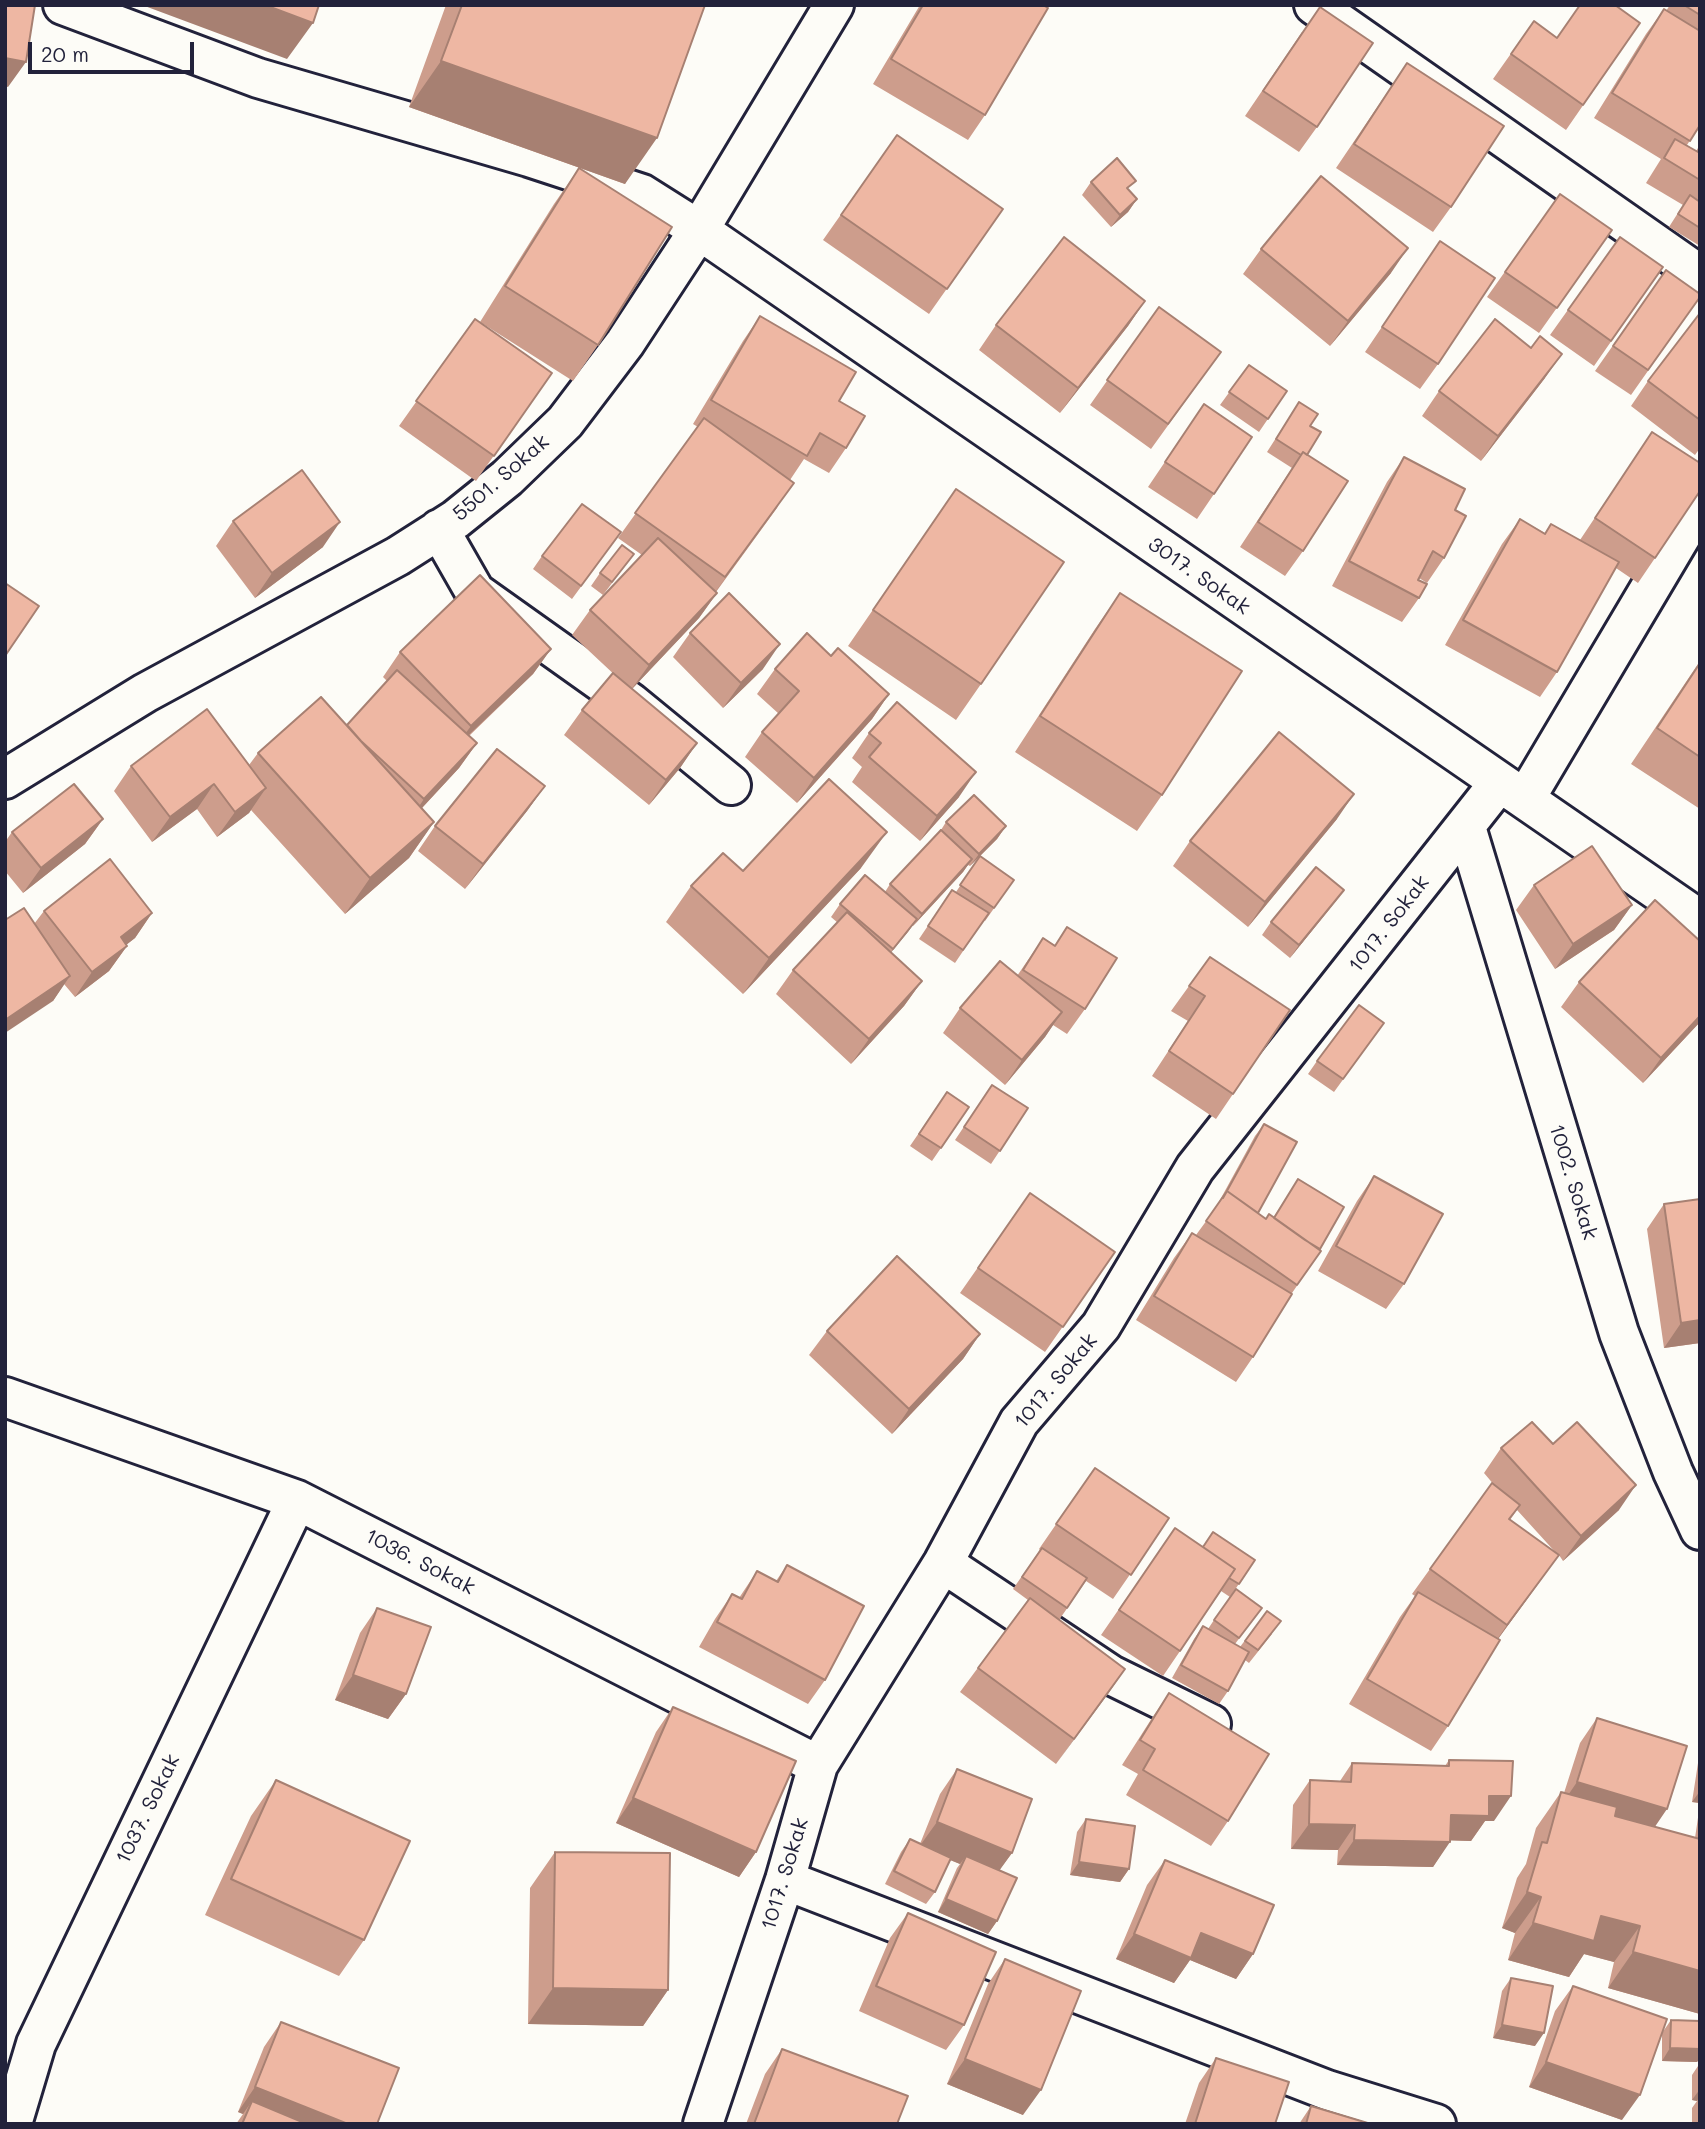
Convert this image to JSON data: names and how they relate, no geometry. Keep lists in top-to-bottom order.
{
  "streets": {
    "street": [
      "5501. Sokak",
      "3017. Sokak",
      "1017. Sokak",
      "1002. Sokak",
      "1036. Sokak",
      "1037. Sokak"
    ]
  },
  "crossings": [
    ["5501. Sokak", "3017. Sokak"],
    ["3017. Sokak", "1017. Sokak"],
    ["1017. Sokak", "1002. Sokak"],
    ["1017. Sokak", "1036. Sokak"],
    ["1036. Sokak", "1037. Sokak"]
  ],
  "scale_bar": "20 m"
}
